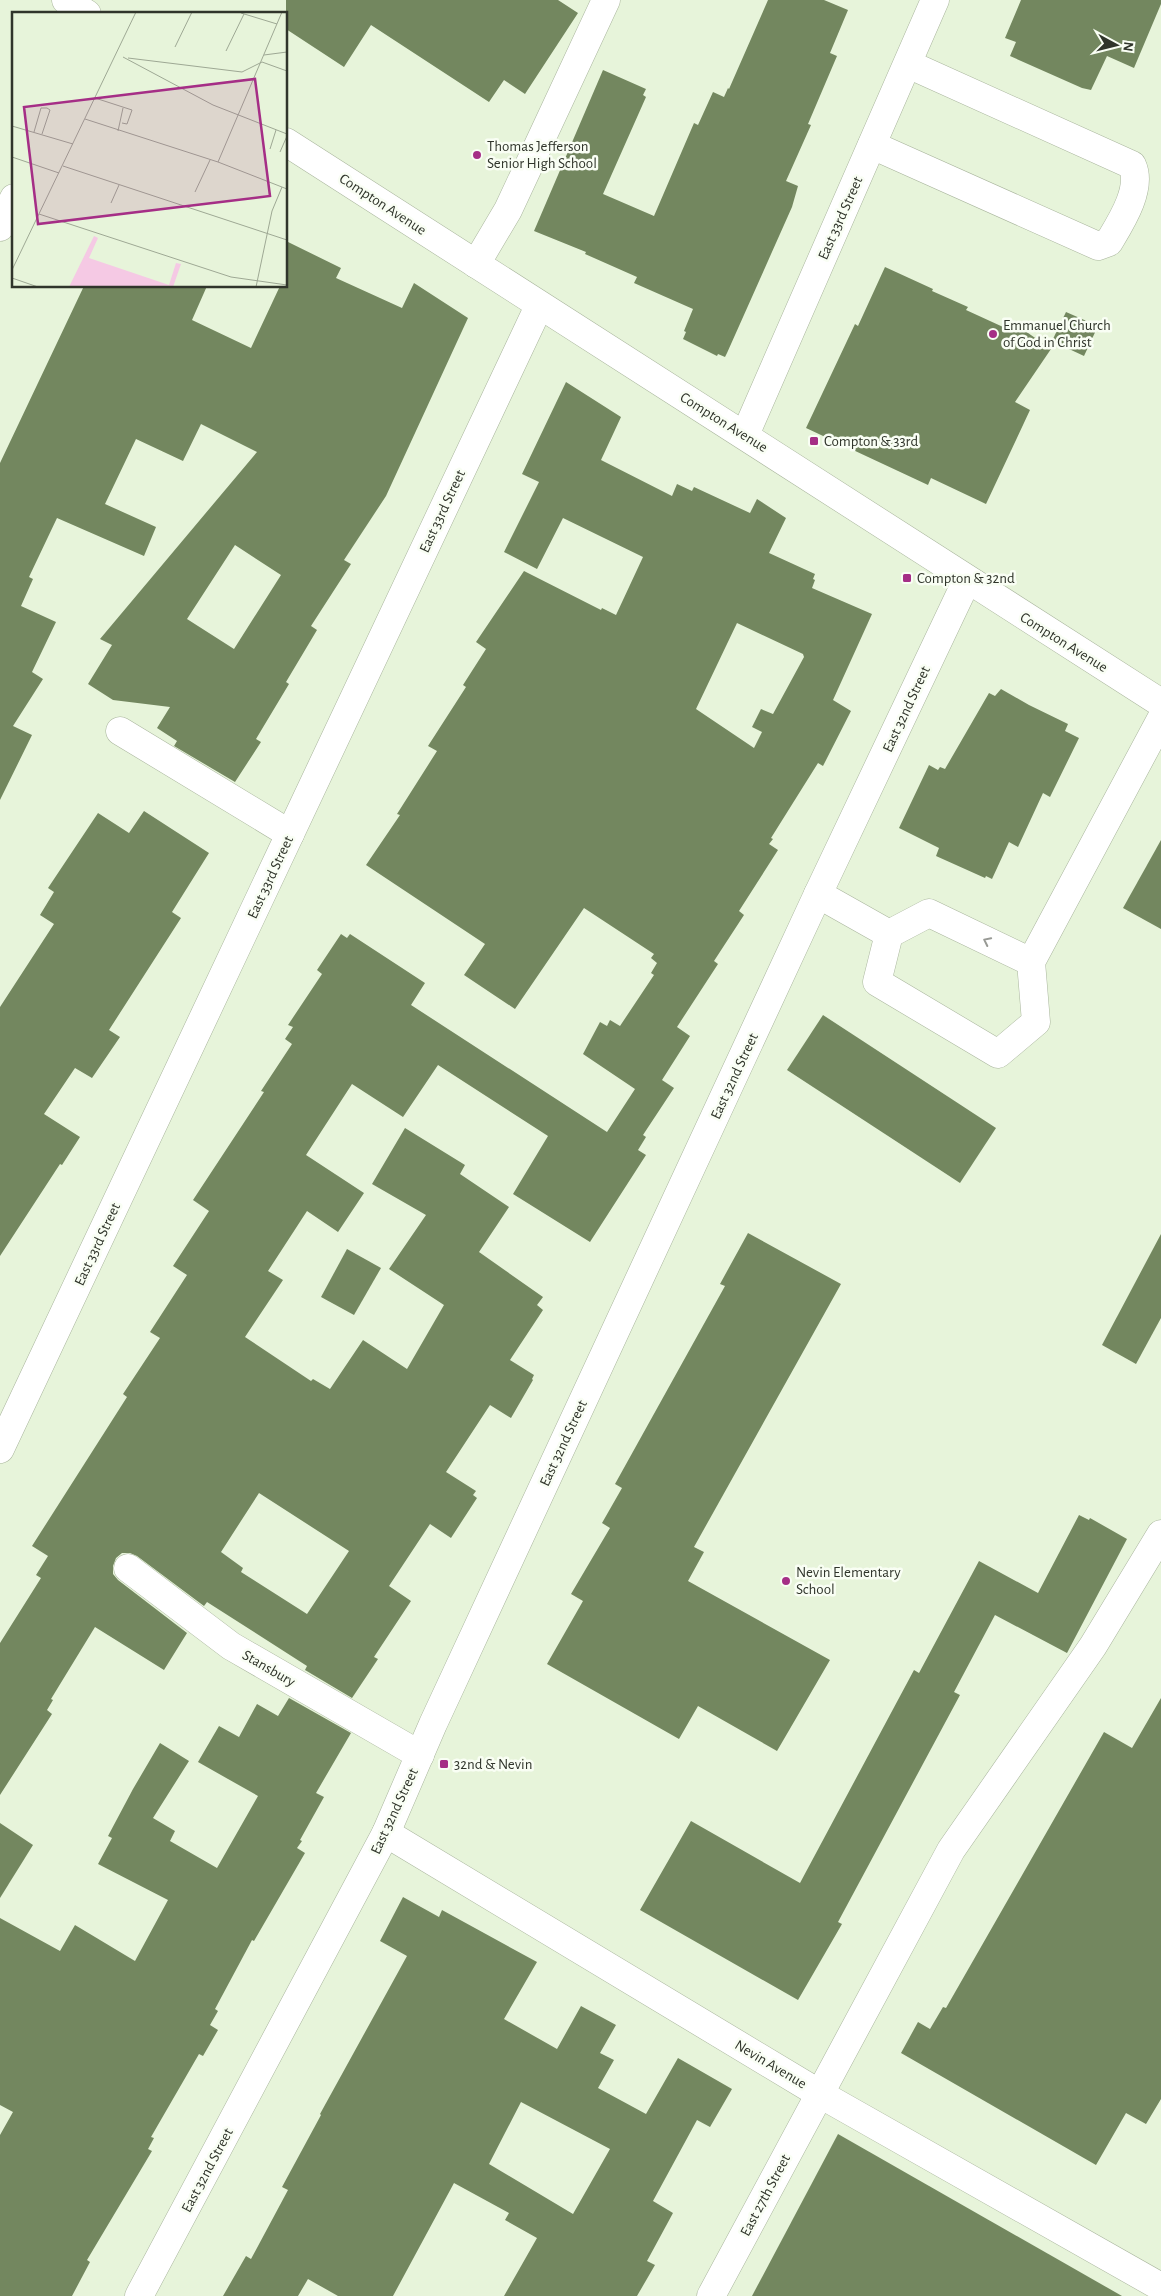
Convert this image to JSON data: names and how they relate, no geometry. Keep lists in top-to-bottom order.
{
  "streets": {
    "street": [
      "Compton Avenue",
      "East 33rd Street",
      "East 32nd Street",
      "Stansbury",
      "Nevin Avenue",
      "East 27th Street"
    ]
  },
  "crossings": [
    ["Compton Avenue", "East 33rd Street"],
    ["Compton Avenue", "East 32nd Street"],
    ["East 32nd Street", "Stansbury"],
    ["East 32nd Street", "Nevin Avenue"],
    ["Nevin Avenue", "East 27th Street"]
  ],
  "places": {
    "other": ["Thomas Jefferson Senior High School", "Emmanuel Church of God in Christ", "Nevin Elementary School"],
    "transit": ["Compton & 33rd", "Compton & 32nd", "32nd & Nevin"]
  },
  "north": "right"
}
